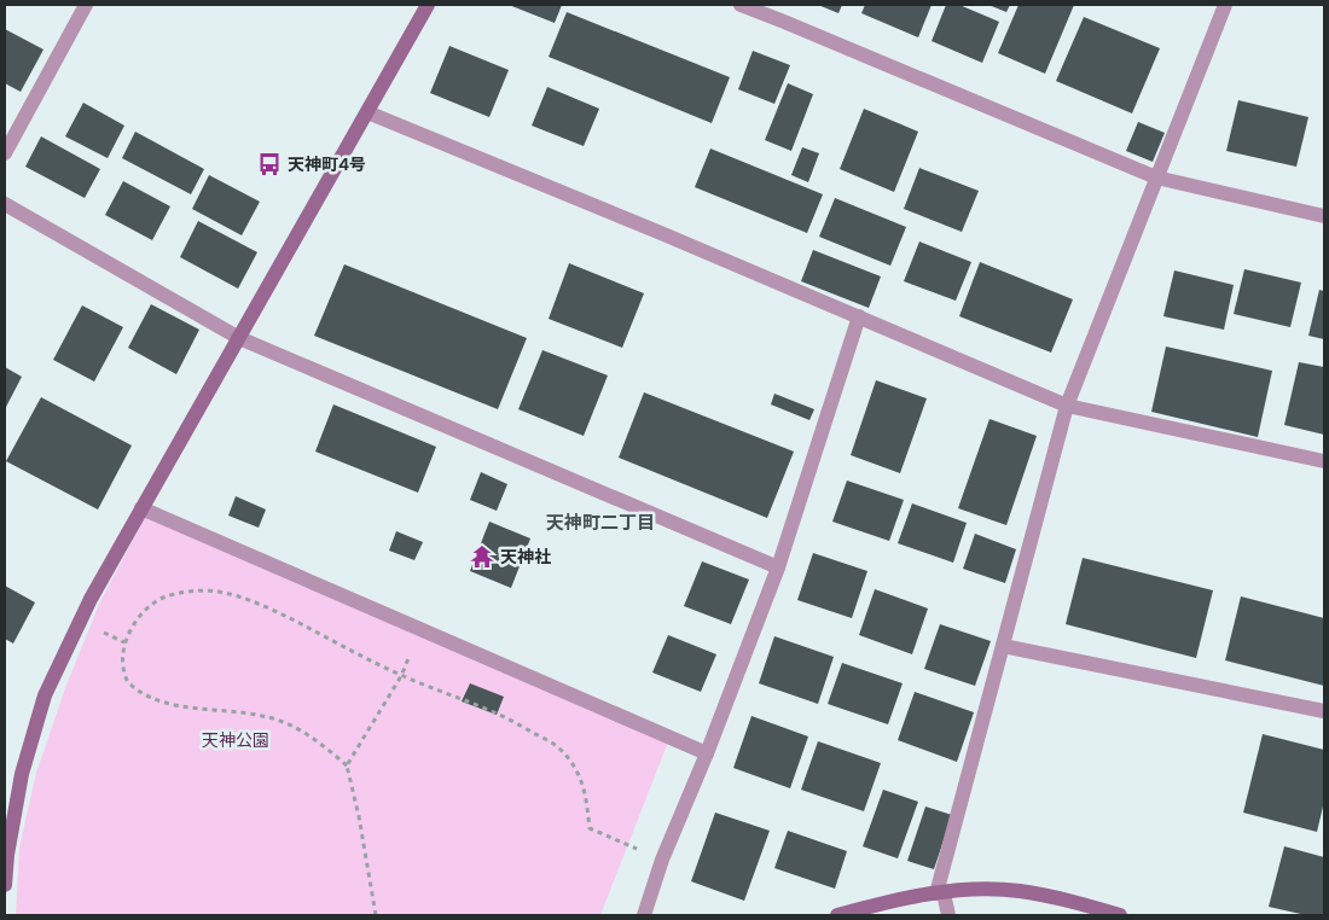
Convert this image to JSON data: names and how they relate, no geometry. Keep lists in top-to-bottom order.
{
  "districts": ["天神町二丁目"],
  "parks": ["天神公園"],
  "places": {
    "bus stop": ["天神町4号"],
    "temple": ["天神社"]
  }
}
